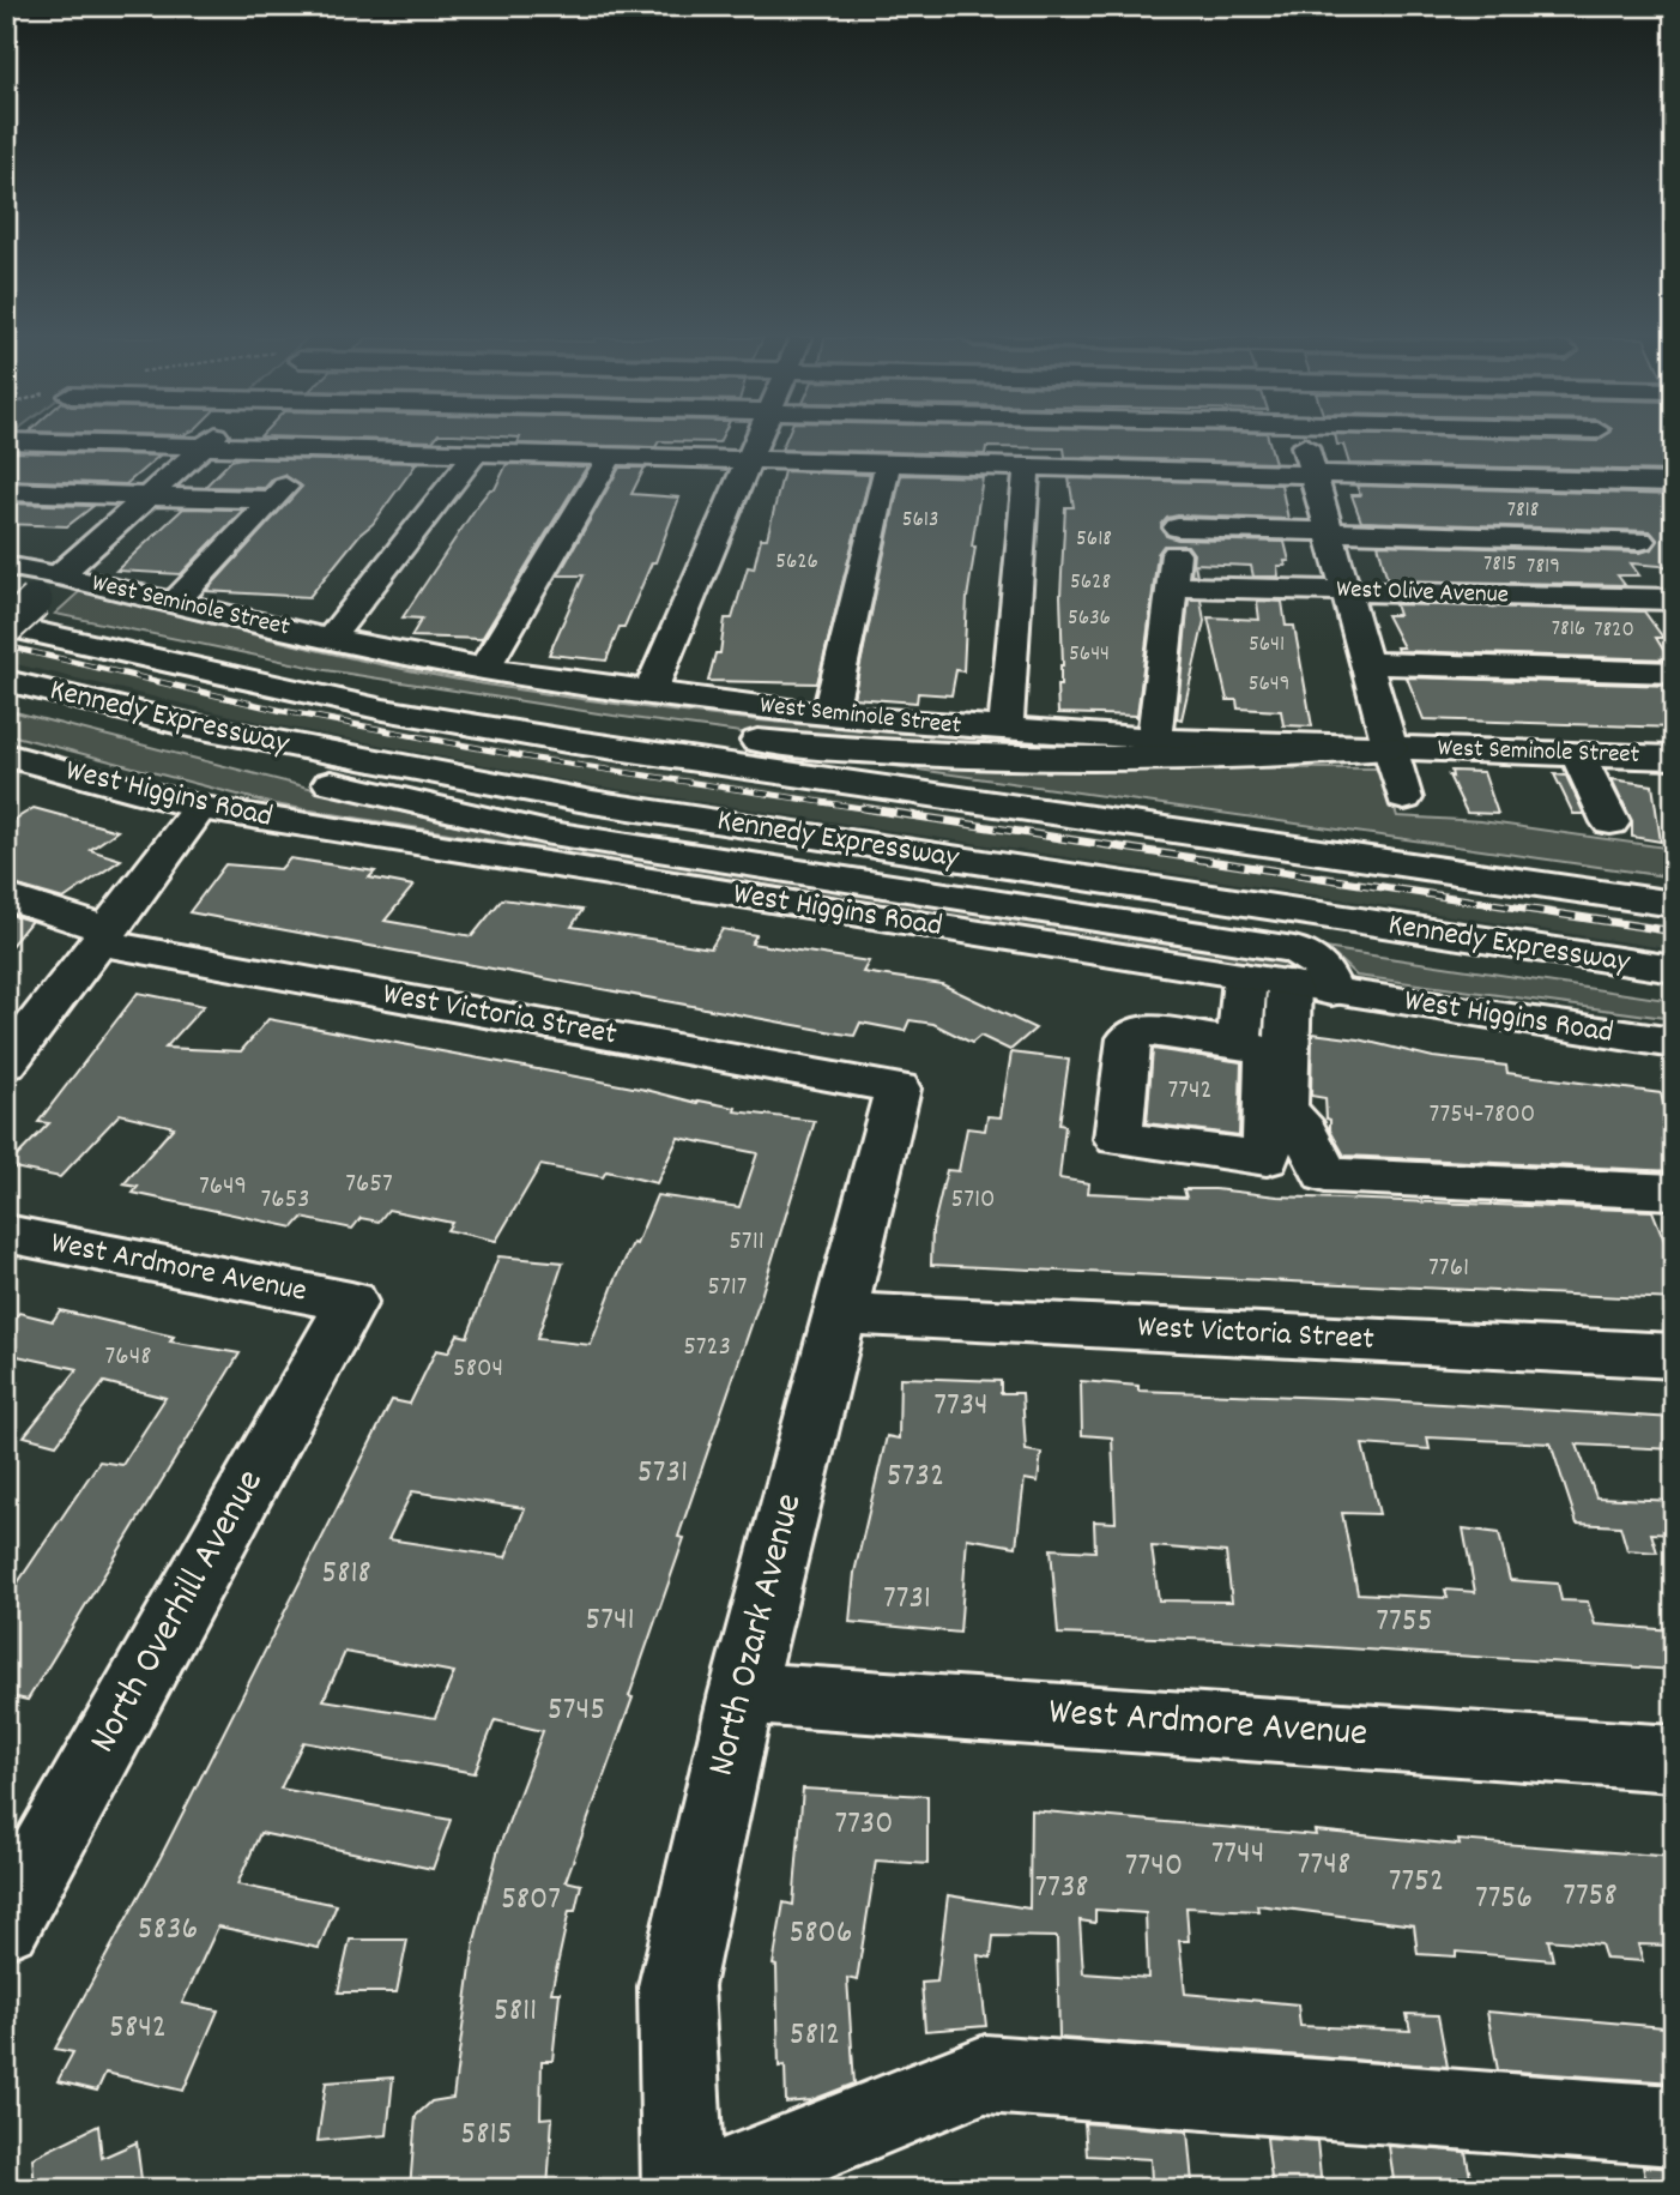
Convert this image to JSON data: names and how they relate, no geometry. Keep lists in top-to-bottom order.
{
  "streets": {
    "main road": [
      "West Olive Avenue",
      "West Seminole Street",
      "Kennedy Expressway",
      "West Higgins Road",
      "West Victoria Street",
      "West Ardmore Avenue",
      "North Overhill Avenue",
      "North Ozark Avenue"
    ]
  },
  "crossings": [
    ["West Victoria Street", "North Ozark Avenue"],
    ["West Ardmore Avenue", "North Overhill Avenue"],
    ["West Ardmore Avenue", "North Ozark Avenue"]
  ],
  "house_numbers": [
    "7818",
    "5613",
    "5618",
    "5626",
    "7815",
    "7819",
    "5628",
    "5636",
    "7816",
    "7820",
    "5641",
    "5644",
    "5649",
    "7742",
    "7754-7800",
    "7657",
    "7649",
    "7653",
    "5710",
    "5711",
    "7761",
    "5717",
    "5723",
    "7648",
    "5804",
    "7734",
    "5731",
    "5732",
    "5818",
    "7731",
    "5741",
    "7755",
    "5745",
    "7730",
    "7744",
    "7748",
    "7740",
    "7752",
    "7738",
    "7758",
    "7756",
    "5807",
    "5836",
    "5806",
    "5811",
    "5842",
    "5812",
    "5815"
  ]
}
